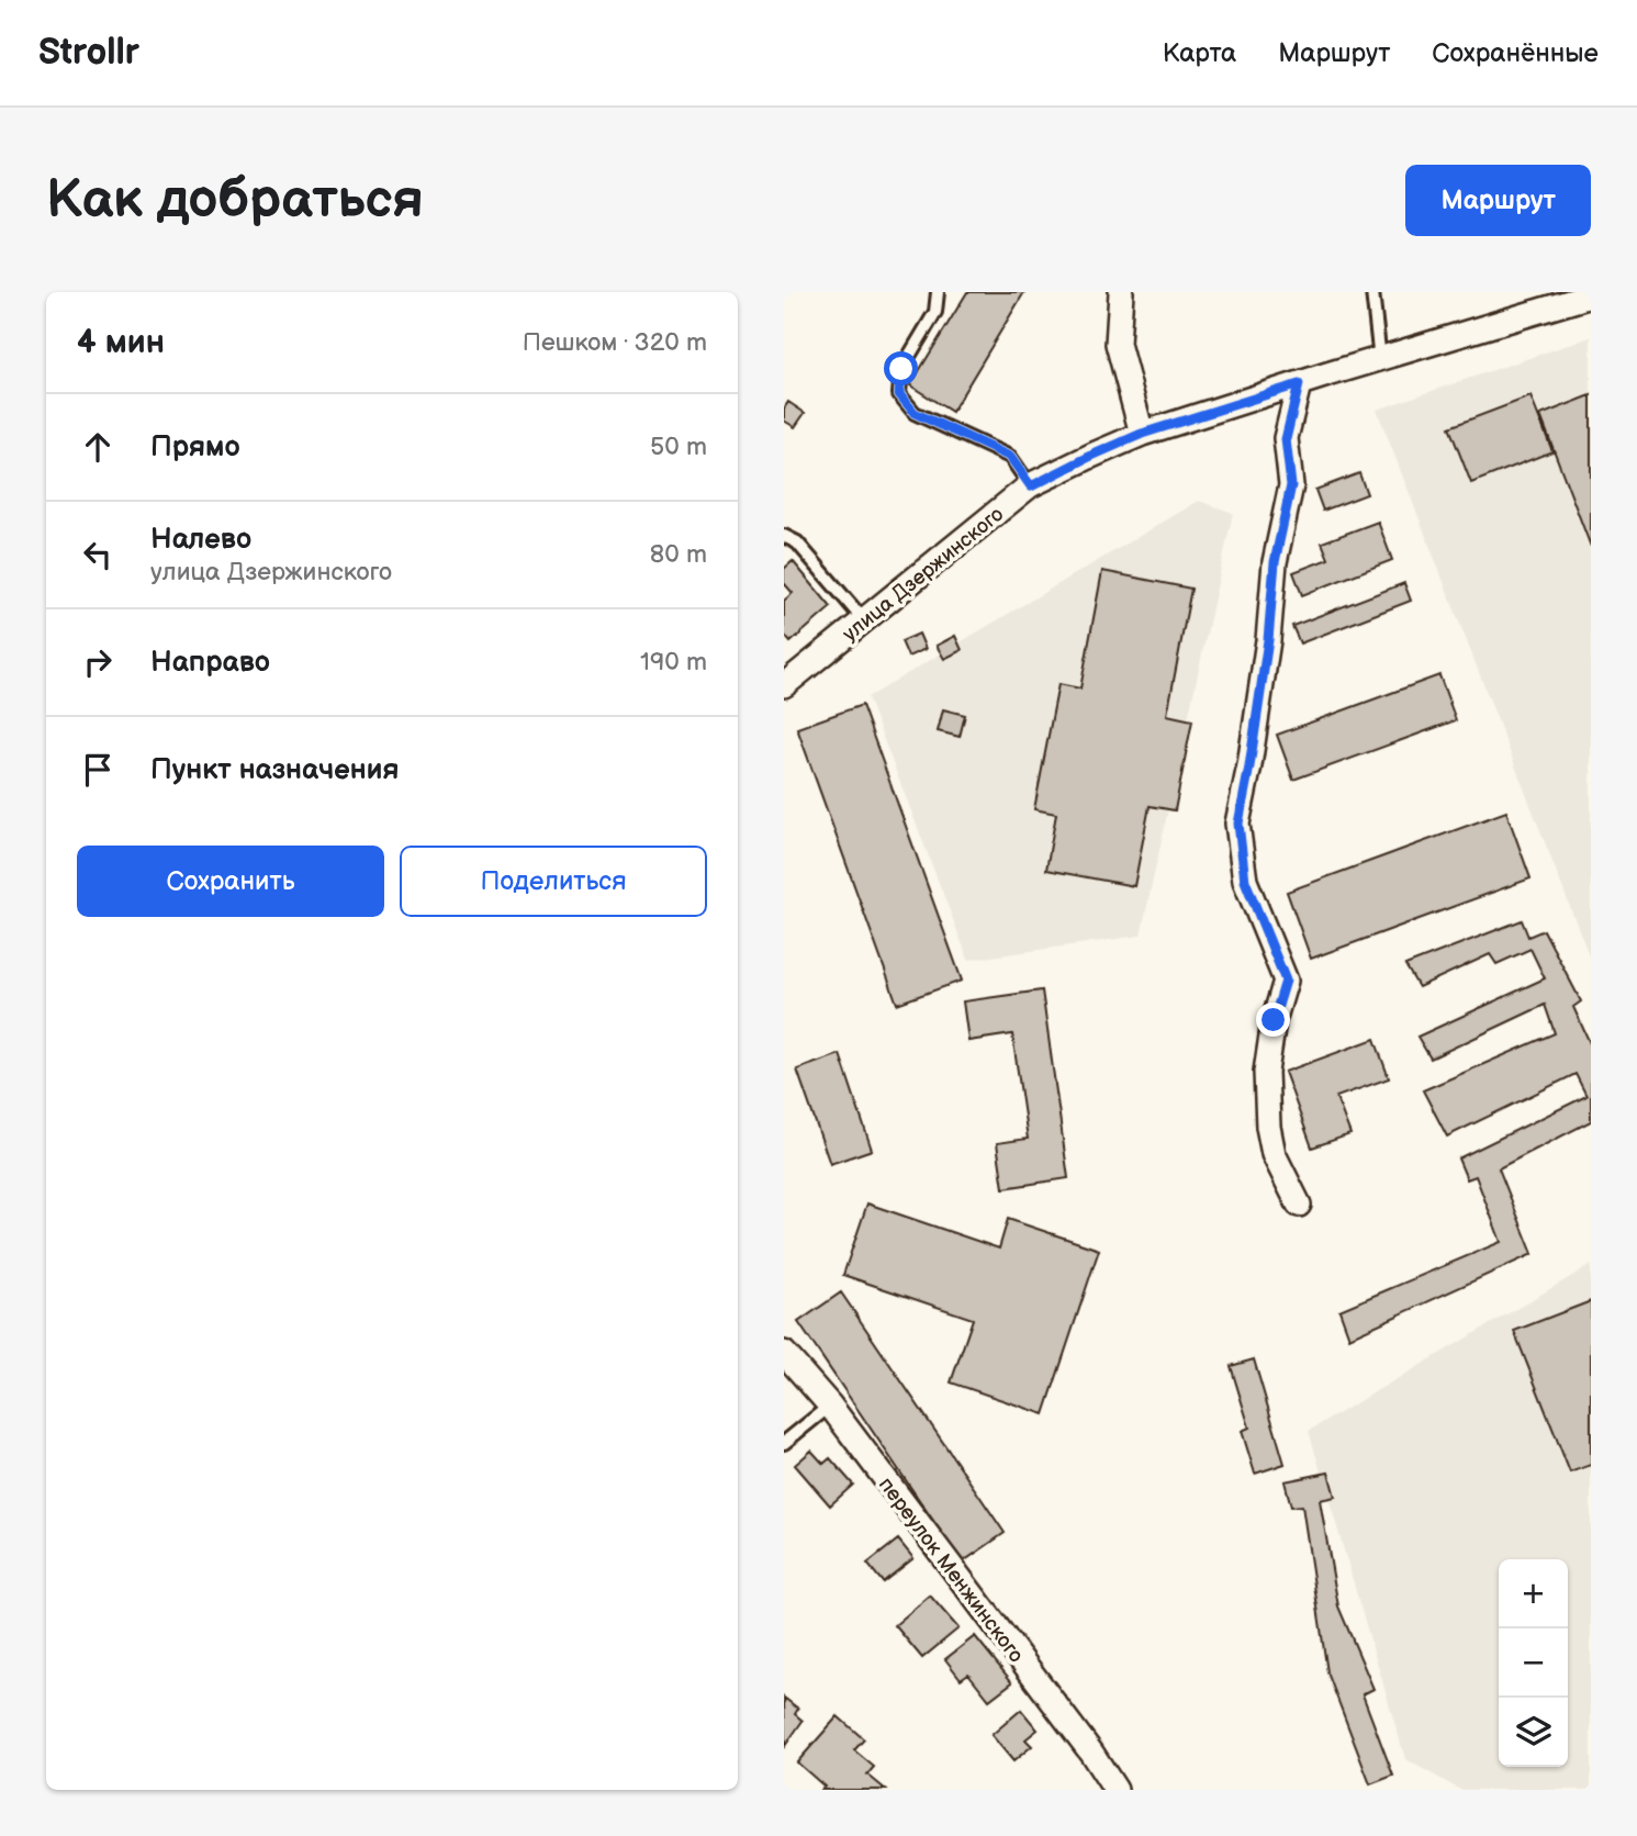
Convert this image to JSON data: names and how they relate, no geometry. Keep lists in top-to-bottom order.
{
  "streets": {
    "street": ["улица Дзержинского", "переулок Менжинского"]
  },
  "page": {
    "header": "Strollr",
    "nav": ["Карта", "Маршрут", "Сохранённые"],
    "buttons": [
      "Маршрут",
      ["Сохранить", "Поделиться"]
    ],
    "title": "Как добраться",
    "heading": ["4 мин", "Пешком · 320 m"],
    "list": [
      ["Прямо", "50 m"],
      ["Налево", "улица Дзержинского", "80 m"],
      ["Направо", "190 m"],
      "Пункт назначения"
    ],
    "map_buttons": ["+", "−"]
  }
}
